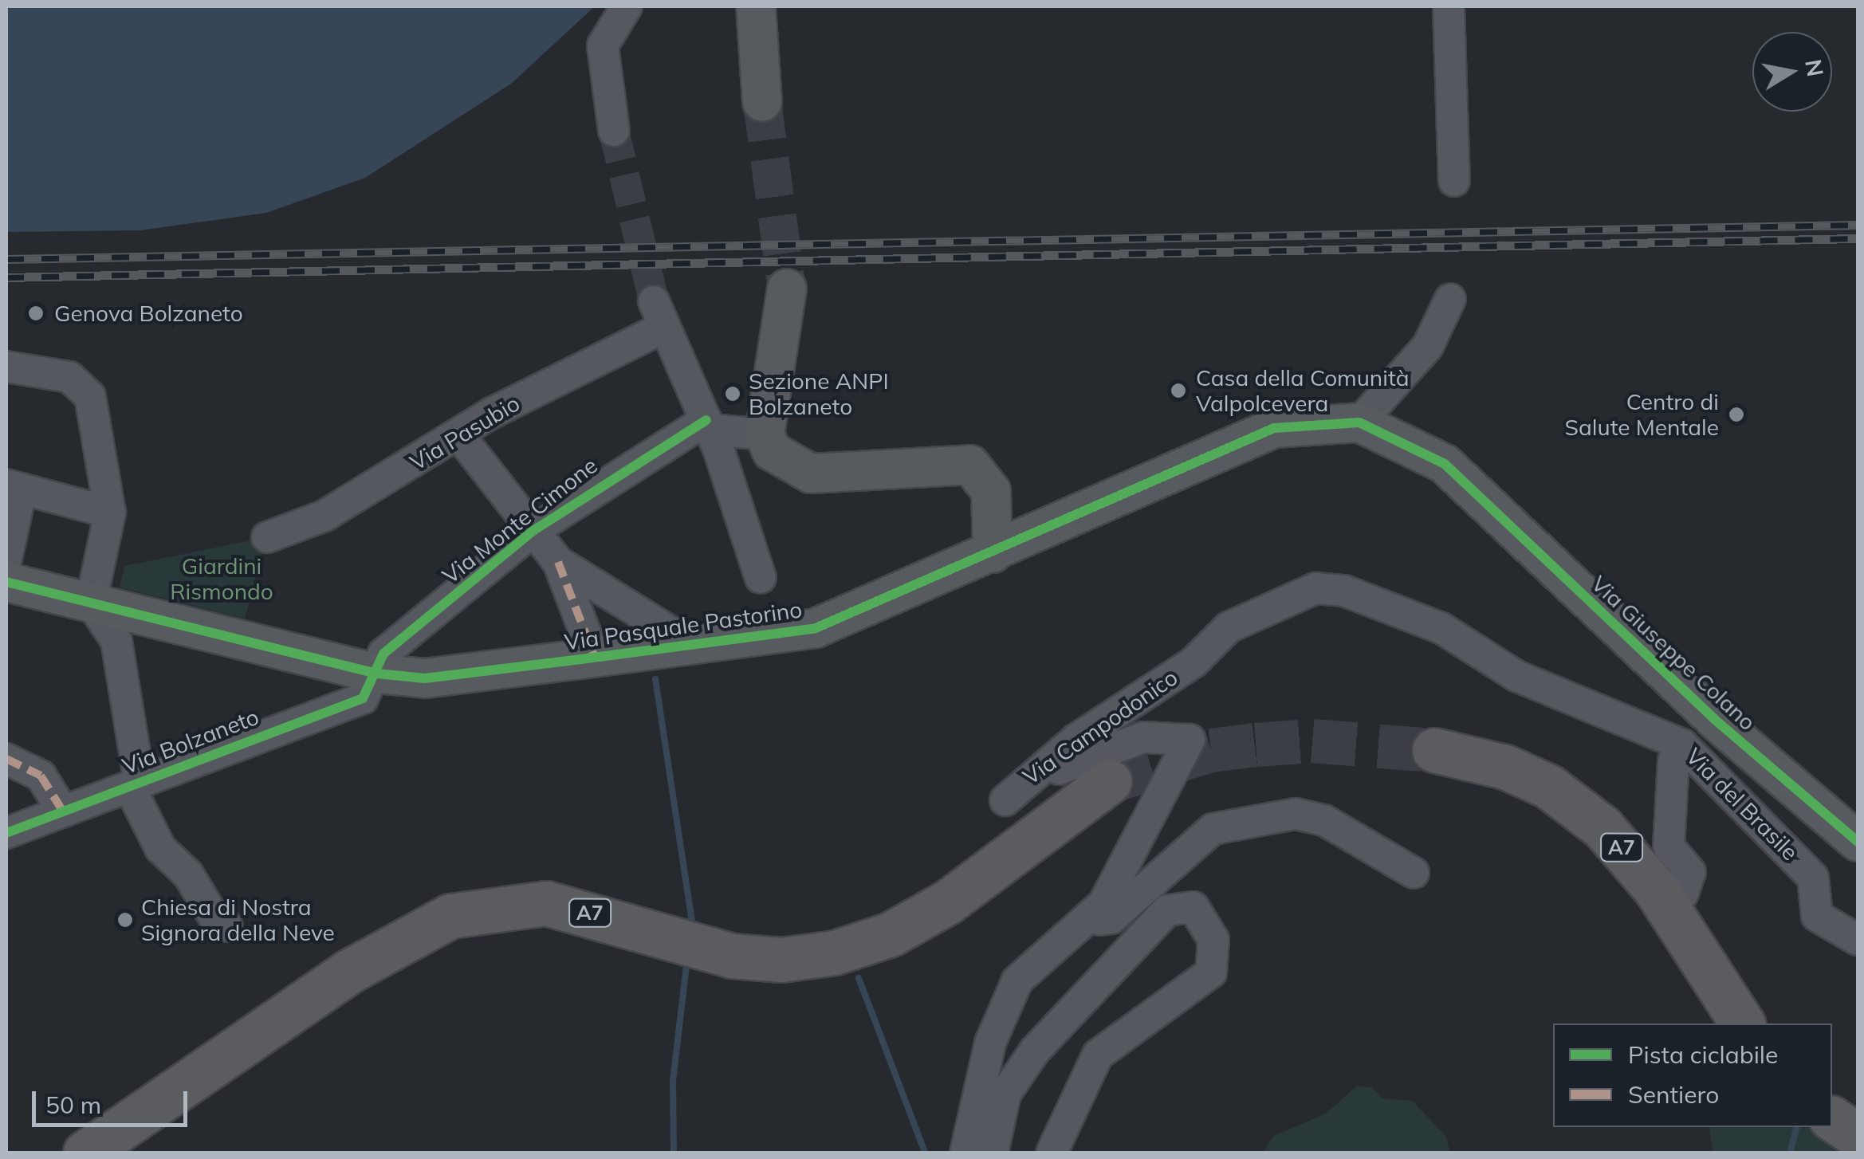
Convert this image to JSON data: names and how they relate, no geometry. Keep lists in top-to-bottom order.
{
  "streets": {
    "highway": ["A7"],
    "main road": ["Via Pasquale Pastorino", "Via Giuseppe Colano"],
    "street": [
      "Via Pasubio",
      "Via Monte Cimone",
      "Via Campodonico",
      "Via Bolzaneto",
      "Via del Brasile"
    ]
  },
  "crossings": [
    ["Via Pasubio", "Via Monte Cimone"],
    ["Via Monte Cimone", "Via Pasquale Pastorino"],
    ["Via Monte Cimone", "Via Bolzaneto"],
    ["Via Pasquale Pastorino", "Via Giuseppe Colano"],
    ["Via Pasquale Pastorino", "Via Bolzaneto"],
    ["Via Campodonico", "Via del Brasile"]
  ],
  "parks": ["Giardini Rismondo"],
  "places": [
    "Genova Bolzaneto",
    "Casa della Comunità Valpolcevera",
    "Sezione ANPI Bolzaneto",
    "Centro di Salute Mentale",
    "Chiesa di Nostra Signora della Neve"
  ],
  "legend": ["Pista ciclabile", "Sentiero"],
  "scale_bar": "50 m",
  "north": "right"
}
